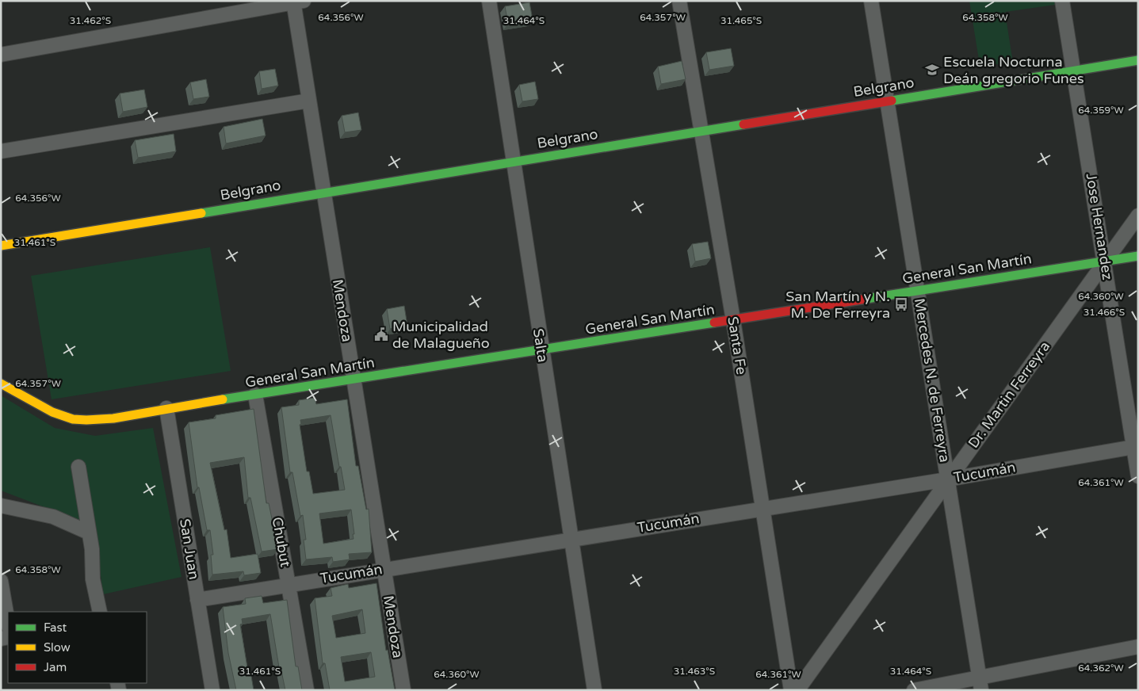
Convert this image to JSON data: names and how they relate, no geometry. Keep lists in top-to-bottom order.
{
  "streets": {
    "main road": ["Belgrano", "General San Martín"],
    "street": [
      "Jose Hernandez",
      "Mendoza",
      "Salta",
      "Santa Fe",
      "Mercedes N. de Ferreyra",
      "Dr. Martin Ferreyra",
      "Tucumán",
      "Chubut",
      "San Juan"
    ]
  },
  "crossings": [
    ["Belgrano", "Jose Hernandez"],
    ["Belgrano", "Mendoza"],
    ["Belgrano", "Salta"],
    ["Belgrano", "Santa Fe"],
    ["Belgrano", "Mercedes N. de Ferreyra"],
    ["Jose Hernandez", "General San Martín"],
    ["Jose Hernandez", "Dr. Martin Ferreyra"],
    ["Jose Hernandez", "Tucumán"],
    ["General San Martín", "Mendoza"],
    ["General San Martín", "Salta"],
    ["General San Martín", "Santa Fe"],
    ["General San Martín", "Mercedes N. de Ferreyra"],
    ["General San Martín", "Dr. Martin Ferreyra"],
    ["General San Martín", "Chubut"],
    ["General San Martín", "San Juan"],
    ["Mendoza", "Tucumán"],
    ["Salta", "Tucumán"],
    ["Santa Fe", "Tucumán"],
    ["Mercedes N. de Ferreyra", "Dr. Martin Ferreyra"],
    ["Mercedes N. de Ferreyra", "Tucumán"],
    ["Dr. Martin Ferreyra", "Tucumán"],
    ["Tucumán", "Chubut"],
    ["Tucumán", "San Juan"]
  ],
  "places": {
    "school or university": ["Escuela Nocturna Deán gregorio Funes"],
    "bus stop": ["San Martín y N. M. De Ferreyra"],
    "public building": ["Municipalidad de Malagueño"]
  },
  "legend": ["Fast", "Slow", "Jam"],
  "coordinates": [
    "64.356°W",
    "64.357°W",
    "64.358°W",
    "31.462°S",
    "31.465°S",
    "31.464°S",
    "64.359°W",
    "31.461°S",
    "64.360°W",
    "31.466°S",
    "64.361°W",
    "64.362°W",
    "31.463°S"
  ]
}
